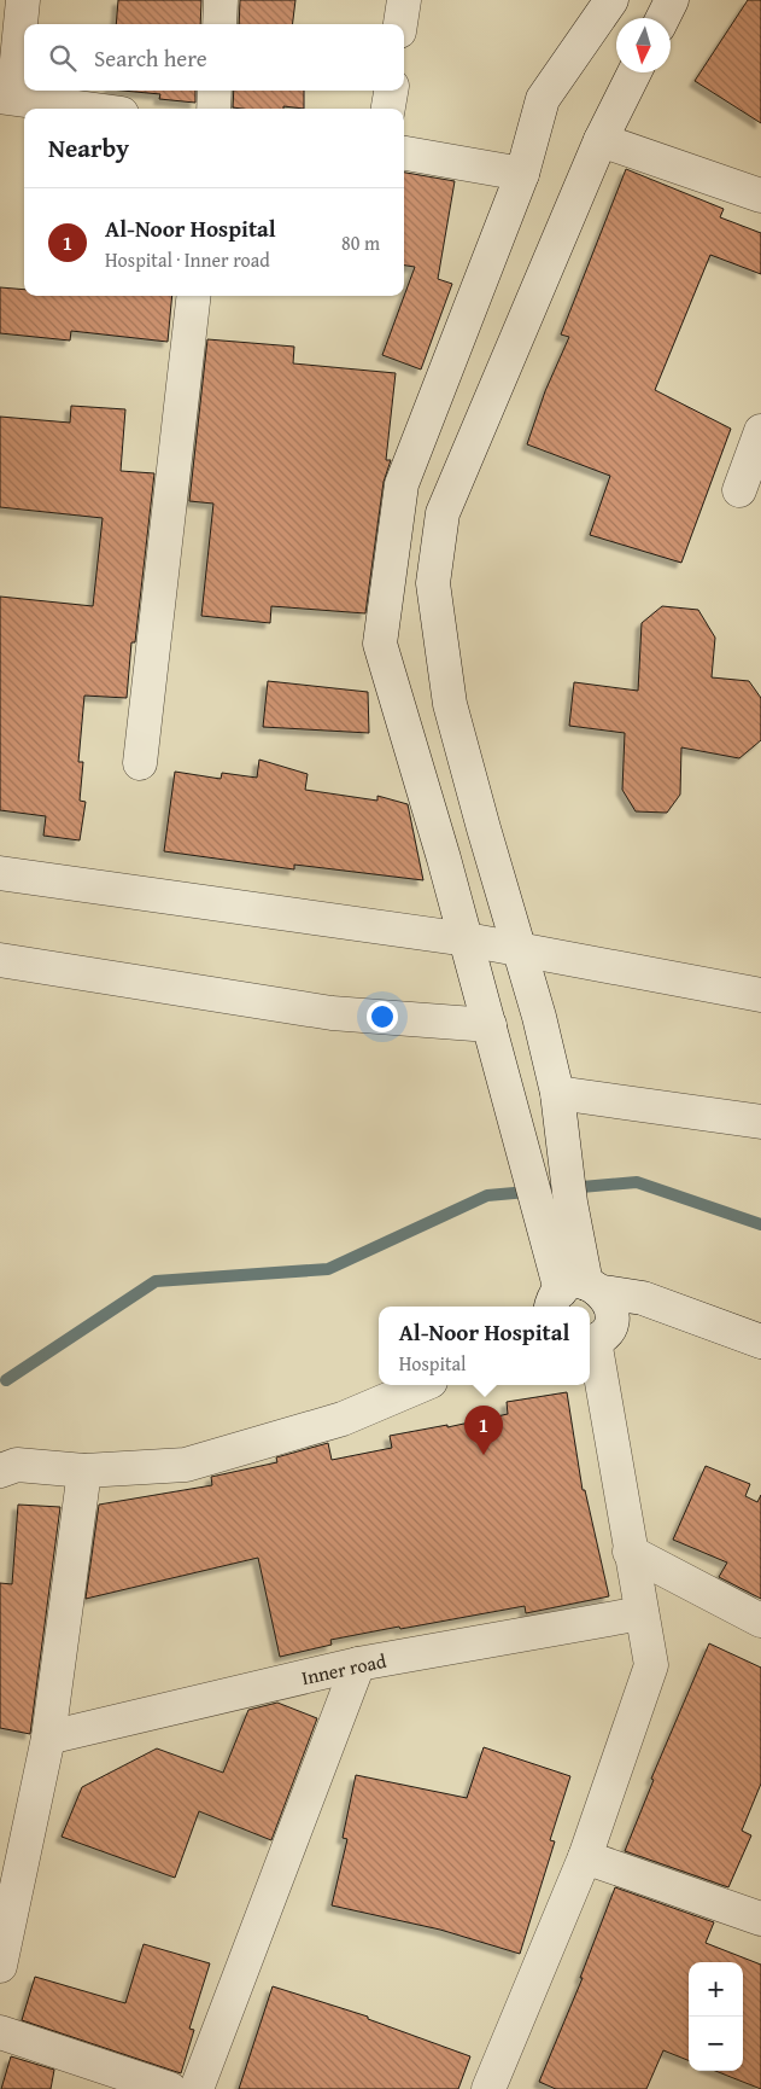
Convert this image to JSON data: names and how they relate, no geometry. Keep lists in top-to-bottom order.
{
  "streets": {
    "street": ["Inner road"]
  },
  "north": "bottom",
  "page": {
    "search": "Search here",
    "heading": "Nearby",
    "list": [
      {
        "mark": "1",
        "name": "Al-Noor Hospital",
        "note": "Hospital · Inner road",
        "value": "80 m"
      }
    ],
    "popup": ["Al-Noor Hospital", "Hospital"],
    "pins": "1",
    "map_buttons": ["+", "−"]
  }
}
